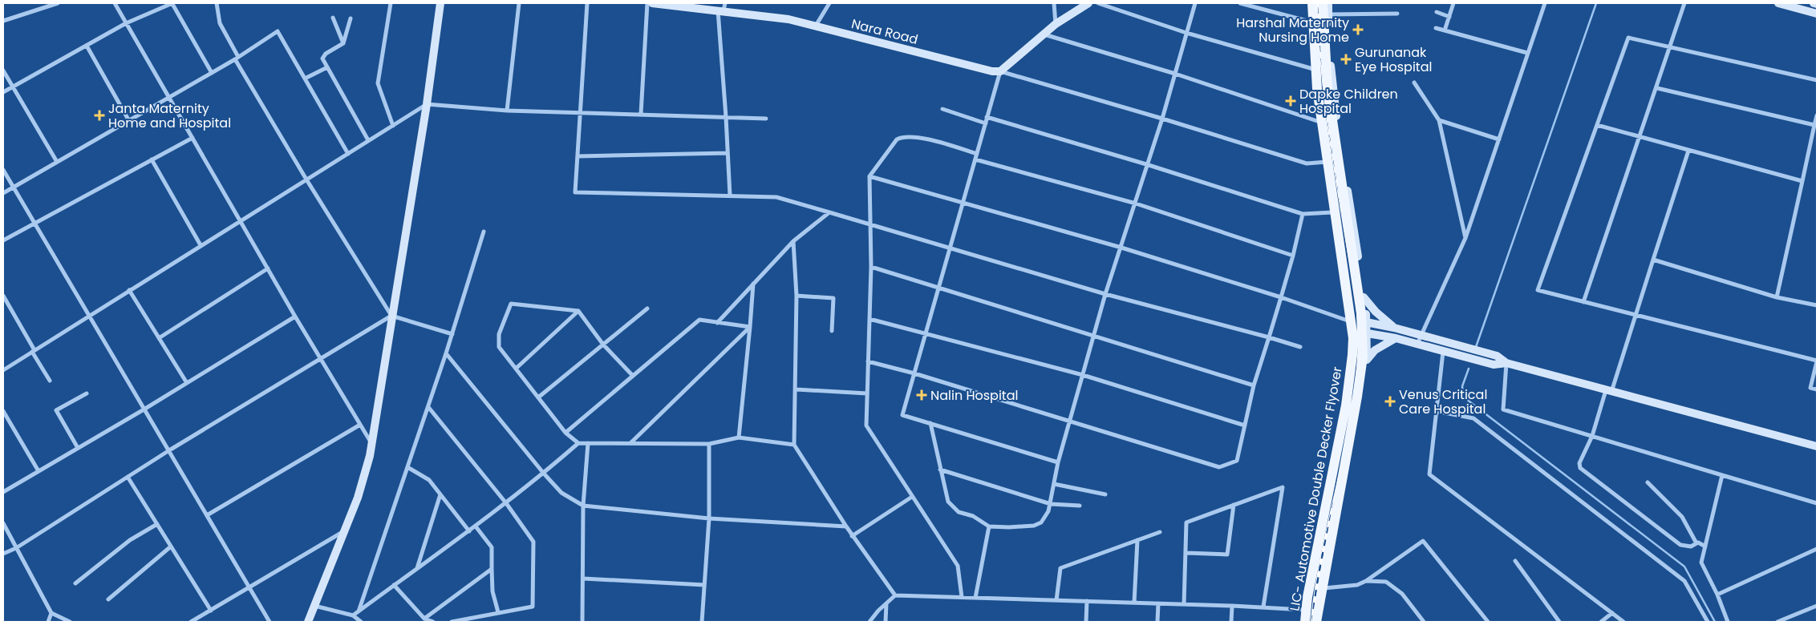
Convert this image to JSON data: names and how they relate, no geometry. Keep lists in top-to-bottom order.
{
  "streets": {
    "main road": ["Nara Road", "LIC- Automotive Double Decker Flyover"]
  },
  "places": {
    "health": [
      "Harshal Maternity Nursing Home",
      "Gurunanak Eye Hospital",
      "Dapke Children Hospital",
      "Janta Maternity Home and Hospital",
      "Nalin Hospital",
      "Venus Critical Care Hospital"
    ]
  }
}
